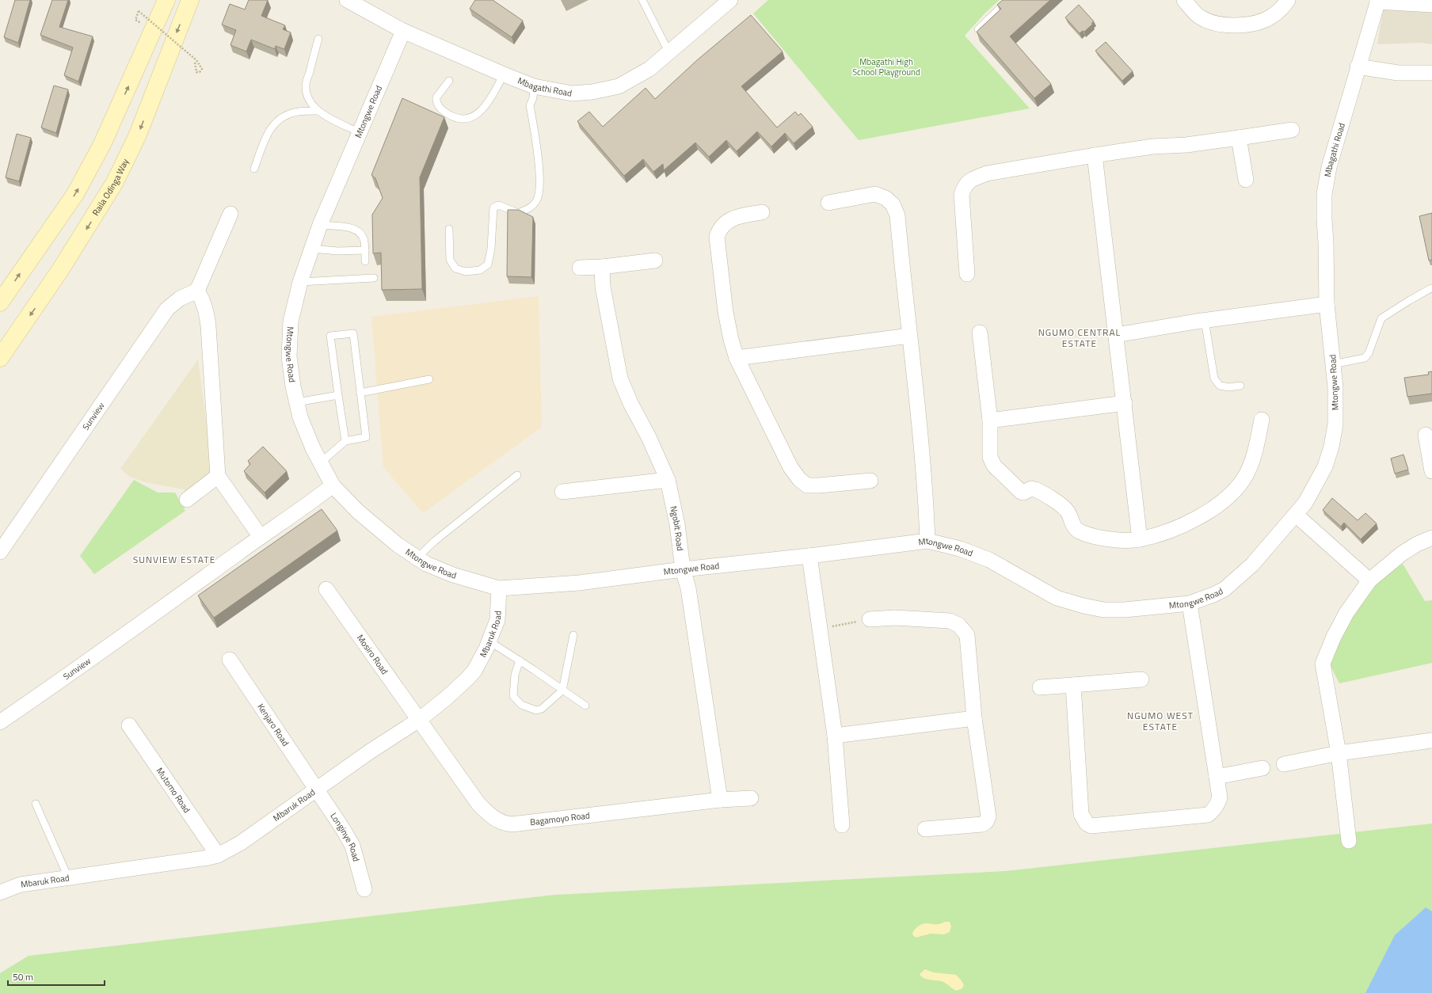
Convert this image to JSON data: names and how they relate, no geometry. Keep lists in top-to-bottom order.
{
  "streets": {
    "main road": ["Raila Odinga Way"],
    "street": [
      "Mbagathi Road",
      "Mtongwe Road",
      "Sunview",
      "Ngobit Road",
      "Mbaruk Road",
      "Mosiro Road",
      "Kenjaro Road",
      "Mutomo Road",
      "Bagamoyo Road",
      "Longinye Road"
    ]
  },
  "crossings": [
    ["Mbagathi Road", "Mtongwe Road"],
    ["Mtongwe Road", "Sunview"],
    ["Mtongwe Road", "Ngobit Road"],
    ["Mtongwe Road", "Mbaruk Road"],
    ["Ngobit Road", "Bagamoyo Road"],
    ["Mbaruk Road", "Mosiro Road"],
    ["Mbaruk Road", "Kenjaro Road"],
    ["Mbaruk Road", "Mutomo Road"],
    ["Mbaruk Road", "Bagamoyo Road"],
    ["Mbaruk Road", "Longinye Road"],
    ["Mosiro Road", "Bagamoyo Road"],
    ["Kenjaro Road", "Longinye Road"]
  ],
  "districts": ["NGUMO CENTRAL ESTATE", "SUNVIEW ESTATE", "NGUMO WEST ESTATE"],
  "parks": ["Mbagathi High School Playground"],
  "scale_bar": "50 m"
}
